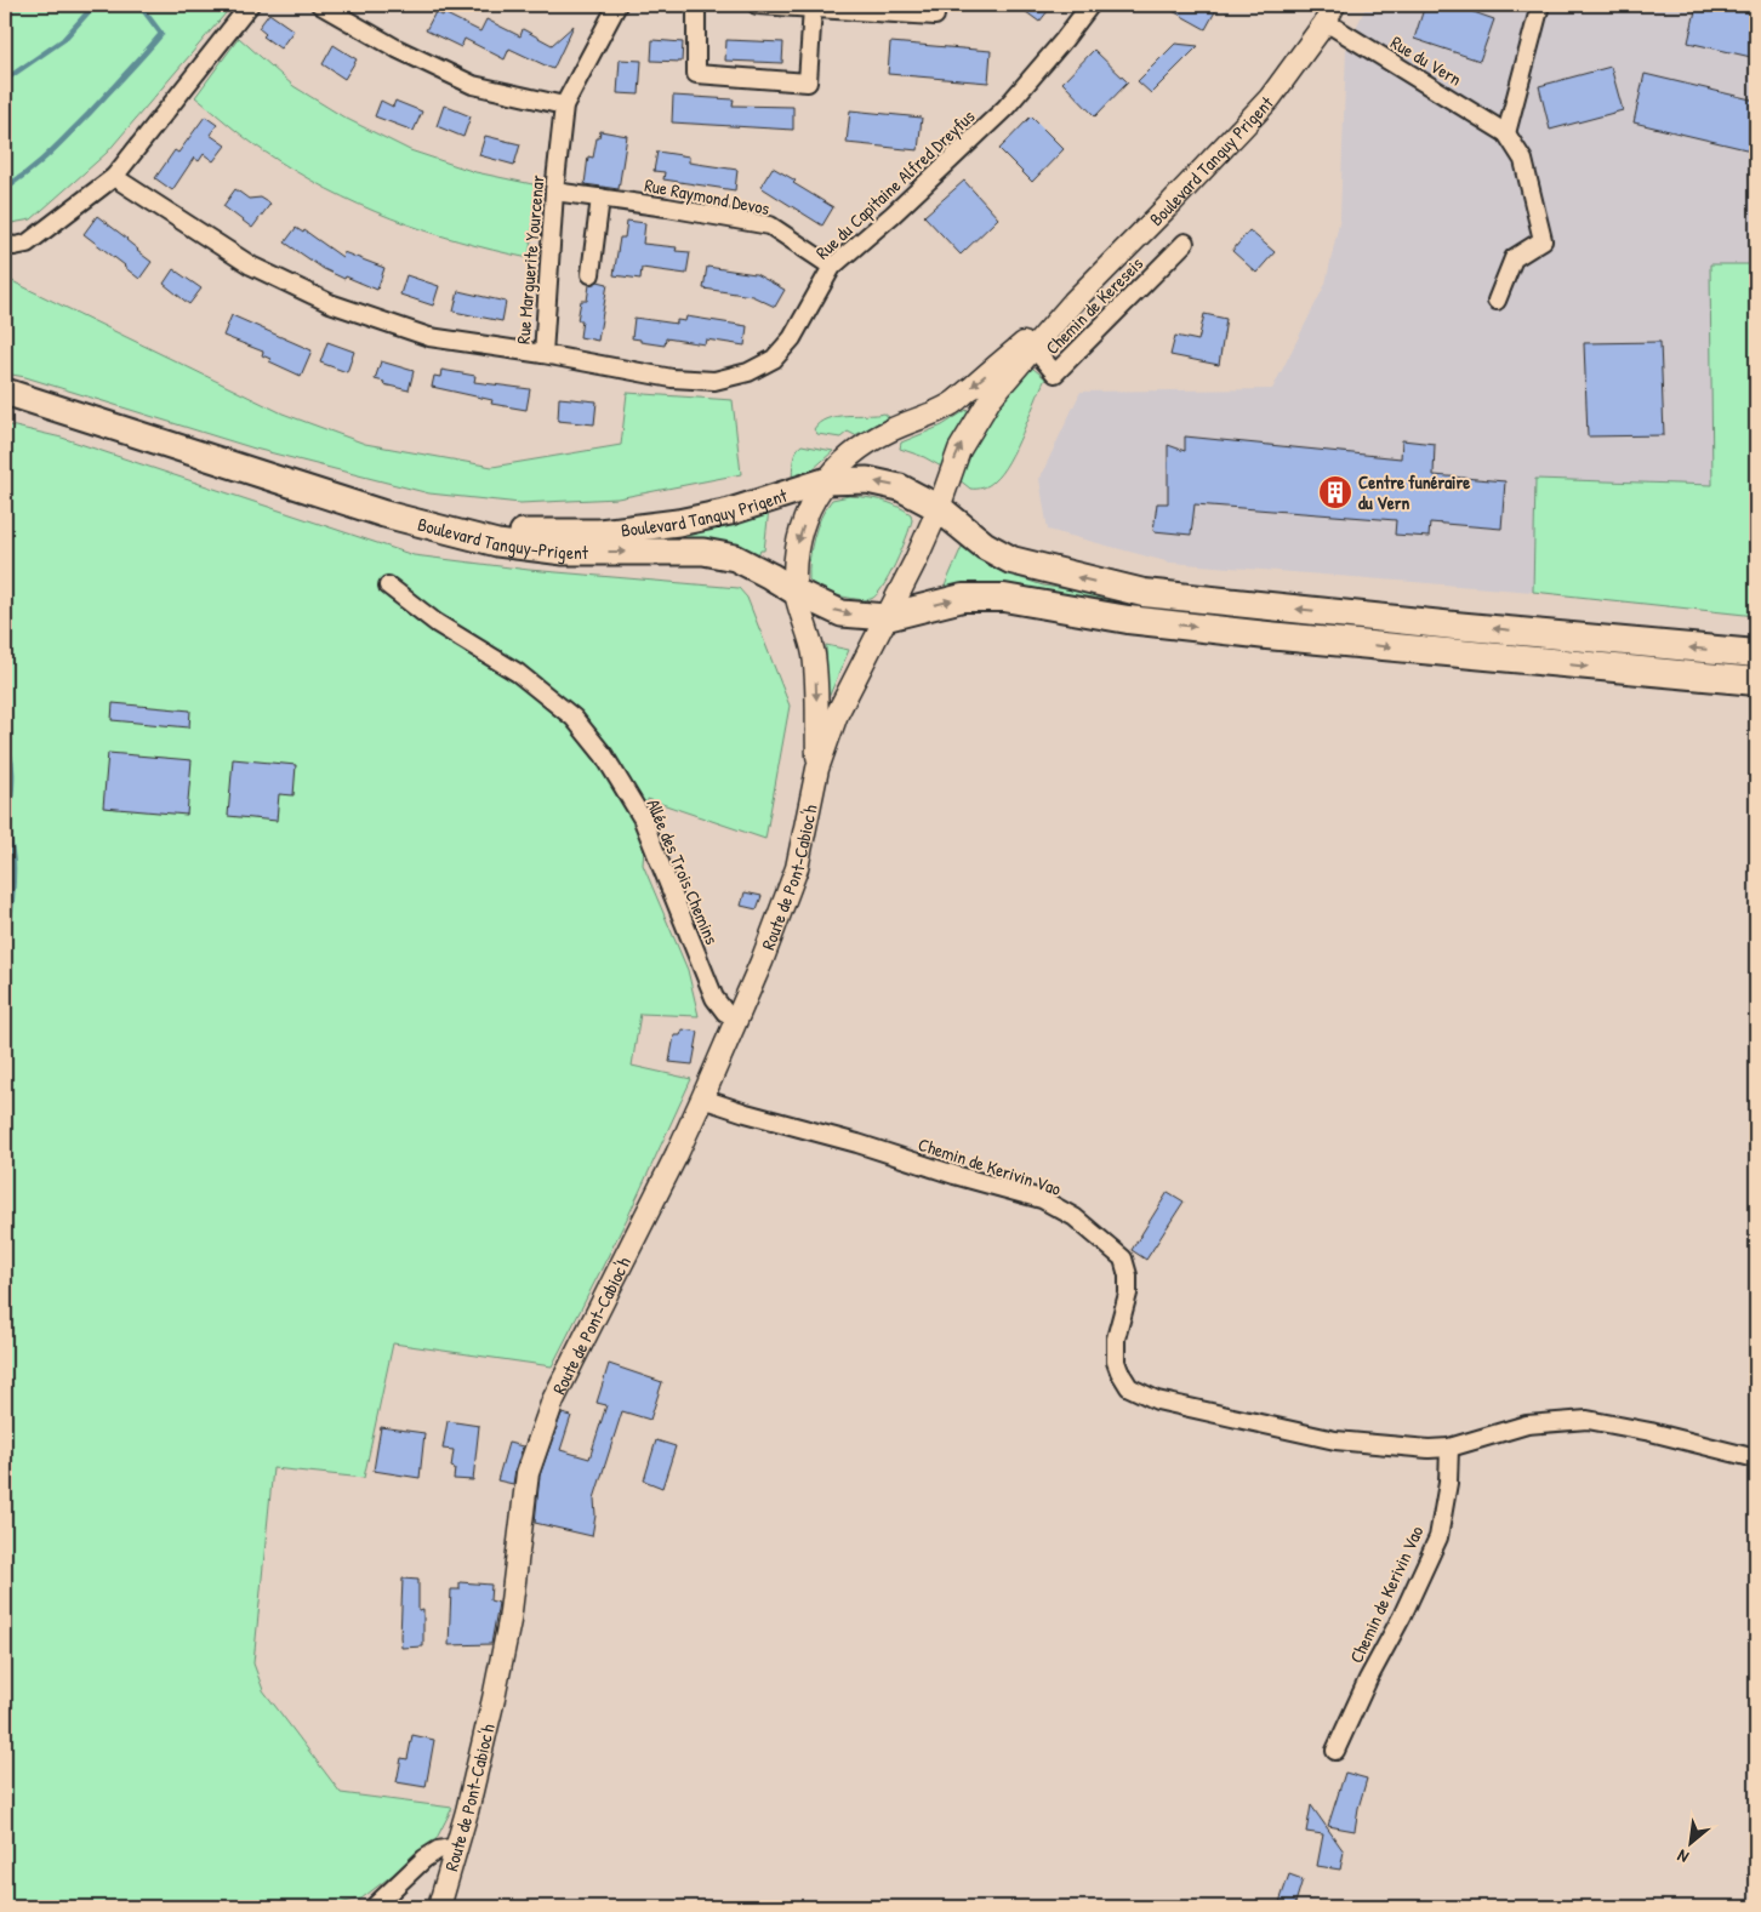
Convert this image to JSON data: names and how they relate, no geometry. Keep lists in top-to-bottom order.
{
  "streets": {
    "main road": ["Boulevard Tanguy Prigent", "Boulevard Tanguy-Prigent"],
    "street": [
      "Rue du Vern",
      "Rue du Capitaine Alfred Dreyfus",
      "Rue Raymond Devos",
      "Rue Marguerite Yourcenar",
      "Chemin de Kereseis",
      "Allée des Trois Chemins",
      "Route de Pont-Cabioc'h",
      "Chemin de Kerivin Vao"
    ]
  },
  "crossings": [
    ["Rue du Vern", "Boulevard Tanguy Prigent"],
    ["Boulevard Tanguy Prigent", "Chemin de Kereseis"],
    ["Boulevard Tanguy Prigent", "Boulevard Tanguy-Prigent"],
    ["Boulevard Tanguy Prigent", "Route de Pont-Cabioc'h"],
    ["Rue du Capitaine Alfred Dreyfus", "Rue Raymond Devos"],
    ["Rue du Capitaine Alfred Dreyfus", "Rue Marguerite Yourcenar"],
    ["Rue Raymond Devos", "Rue Marguerite Yourcenar"],
    ["Boulevard Tanguy-Prigent", "Route de Pont-Cabioc'h"],
    ["Allée des Trois Chemins", "Route de Pont-Cabioc'h"],
    ["Route de Pont-Cabioc'h", "Chemin de Kerivin Vao"]
  ],
  "one_way": ["Boulevard Tanguy-Prigent"],
  "places": {
    "building": ["Centre funéraire du Vern"]
  },
  "north": "bottom left"
}
